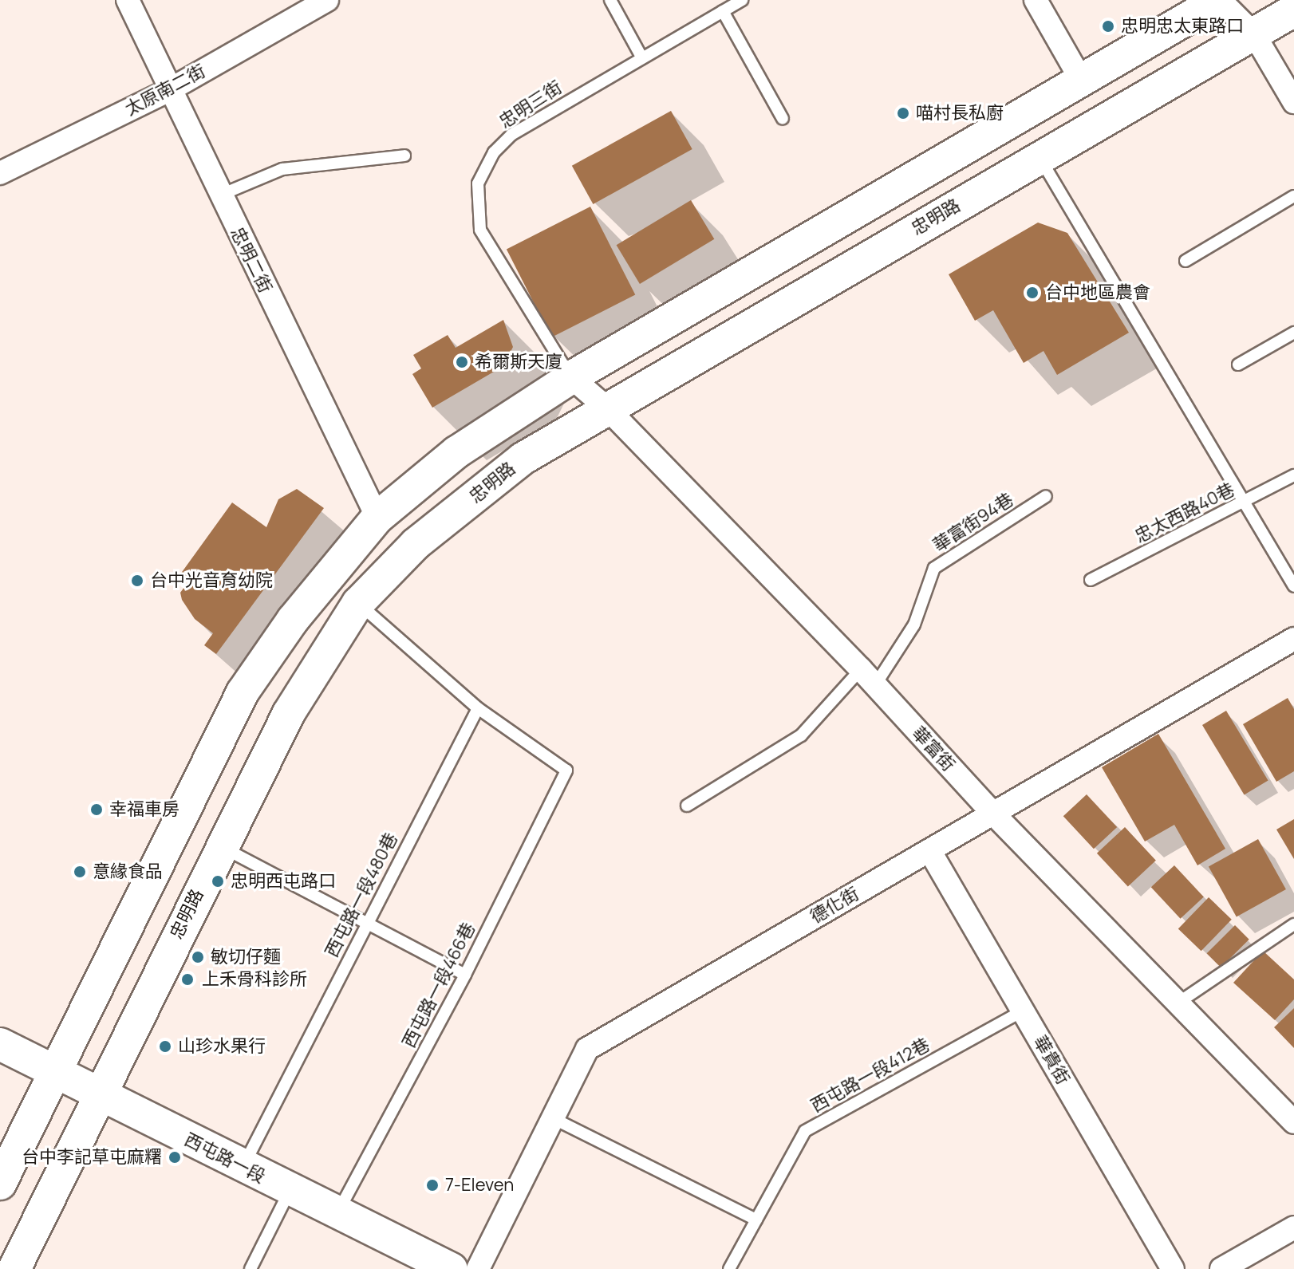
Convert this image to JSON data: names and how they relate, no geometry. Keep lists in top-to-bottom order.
{
  "streets": {
    "main road": ["忠明路", "西屯路一段"],
    "street": [
      "太原南二街",
      "忠明二街",
      "華富街",
      "德化街",
      "華貴街"
    ],
    "lane": [
      "忠明三街",
      "忠太西路40巷",
      "華富街94巷",
      "西屯路一段480巷",
      "西屯路一段466巷",
      "西屯路一段412巷"
    ]
  },
  "crossings": [
    ["太原南二街", "忠明二街"],
    ["忠明三街", "華富街"],
    ["忠明路", "華富街"],
    ["忠明路", "西屯路一段"],
    ["華富街94巷", "華富街"],
    ["華富街", "德化街"],
    ["西屯路一段480巷", "西屯路一段466巷"],
    ["西屯路一段480巷", "西屯路一段"],
    ["德化街", "華貴街"],
    ["西屯路一段466巷", "西屯路一段"],
    ["華貴街", "西屯路一段412巷"]
  ],
  "places": [
    "忠明忠太東路口",
    "喵村長私廚",
    "台中地區農會",
    "希爾斯天廈",
    "台中光音育幼院",
    "幸福車房",
    "意緣食品",
    "忠明西屯路口",
    "敏切仔麵",
    "上禾骨科診所",
    "山珍水果行",
    "台中李記草屯麻糬",
    "7-Eleven"
  ]
}
